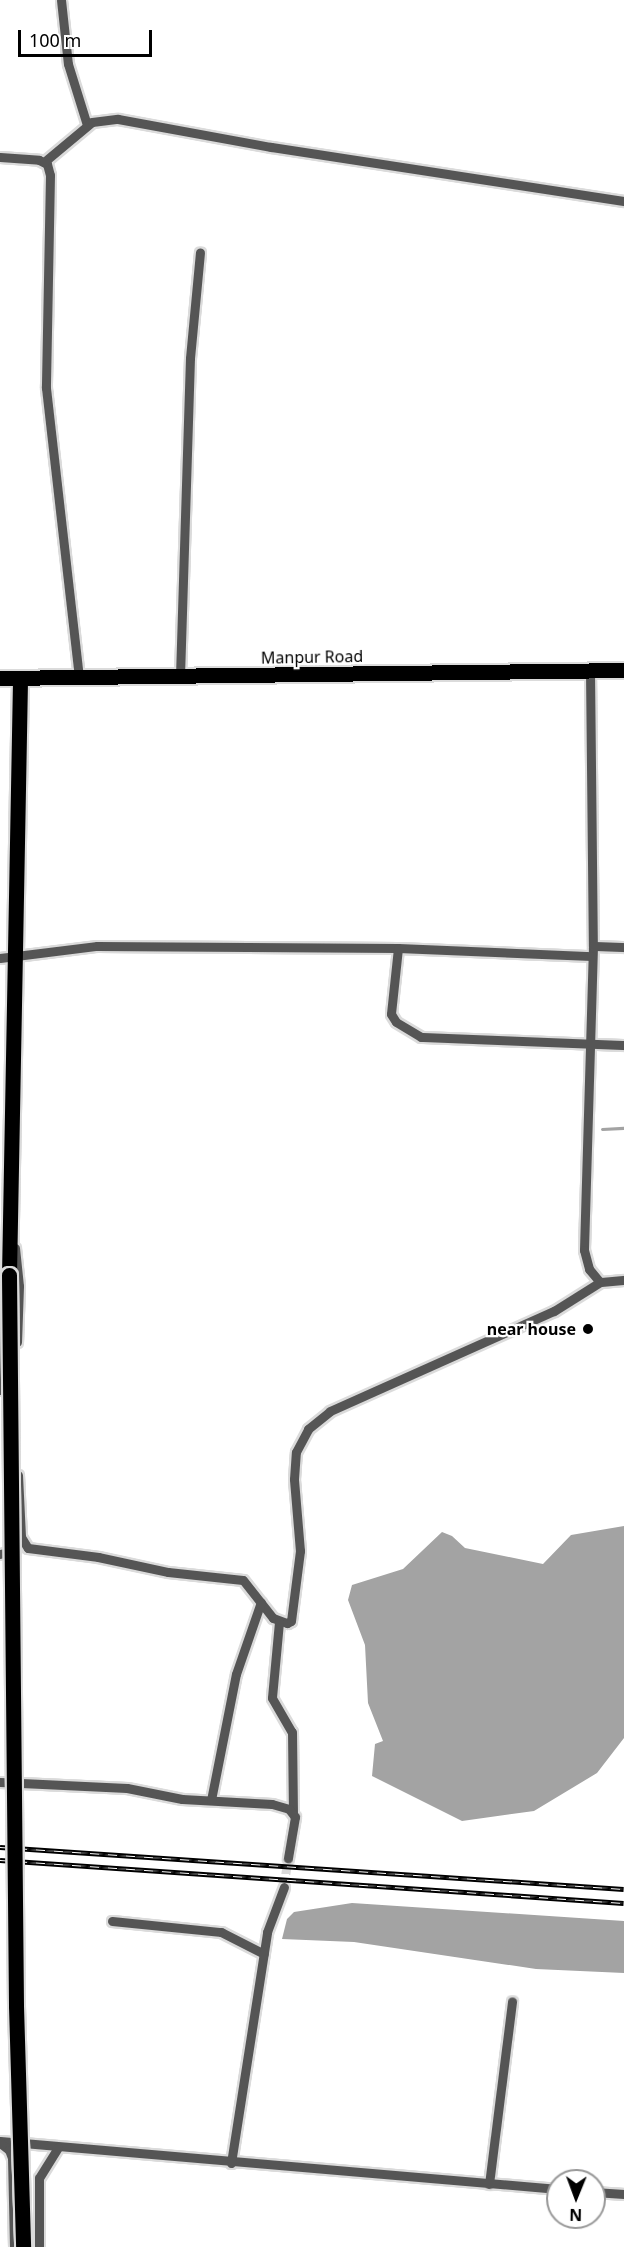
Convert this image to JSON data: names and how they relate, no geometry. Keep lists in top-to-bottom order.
{
  "streets": {
    "main road": ["Manpur Road"]
  },
  "places": ["near house"],
  "scale_bar": "100 m",
  "north": "bottom"
}
